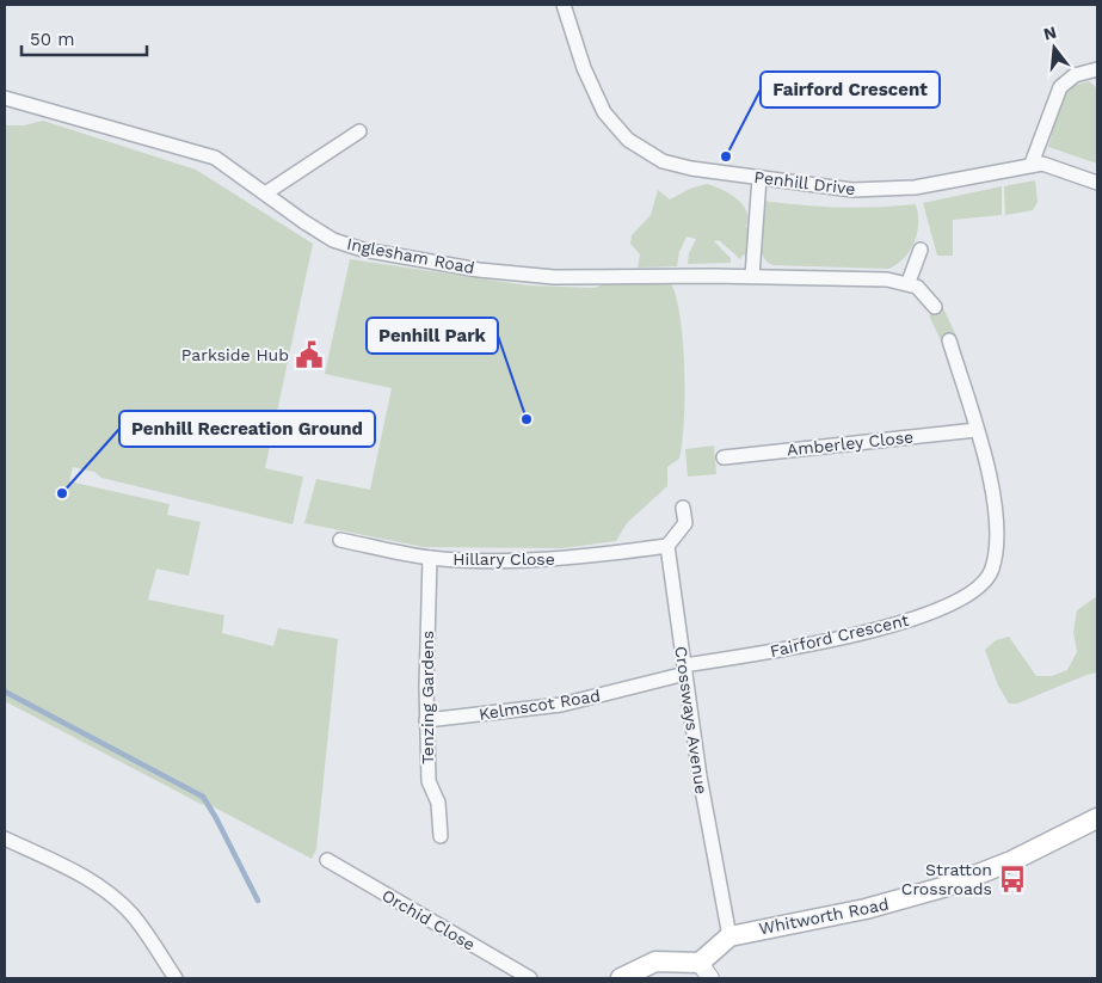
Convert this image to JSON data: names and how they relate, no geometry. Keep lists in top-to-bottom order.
{
  "streets": {
    "main road": ["Whitworth Road"],
    "street": [
      "Penhill Drive",
      "Inglesham Road",
      "Amberley Close",
      "Hillary Close",
      "Fairford Crescent",
      "Tenzing Gardens",
      "Kelmscot Road",
      "Crossways Avenue",
      "Orchid Close"
    ]
  },
  "crossings": [
    ["Amberley Close", "Fairford Crescent"],
    ["Hillary Close", "Tenzing Gardens"],
    ["Hillary Close", "Crossways Avenue"],
    ["Fairford Crescent", "Kelmscot Road"],
    ["Fairford Crescent", "Crossways Avenue"],
    ["Tenzing Gardens", "Kelmscot Road"],
    ["Kelmscot Road", "Crossways Avenue"],
    ["Crossways Avenue", "Whitworth Road"]
  ],
  "places": {
    "other": ["Fairford Crescent", "Penhill Park", "Penhill Recreation Ground"],
    "public building": ["Parkside Hub"],
    "bus stop": ["Stratton Crossroads"]
  },
  "scale_bar": "50 m",
  "north": "top"
}
